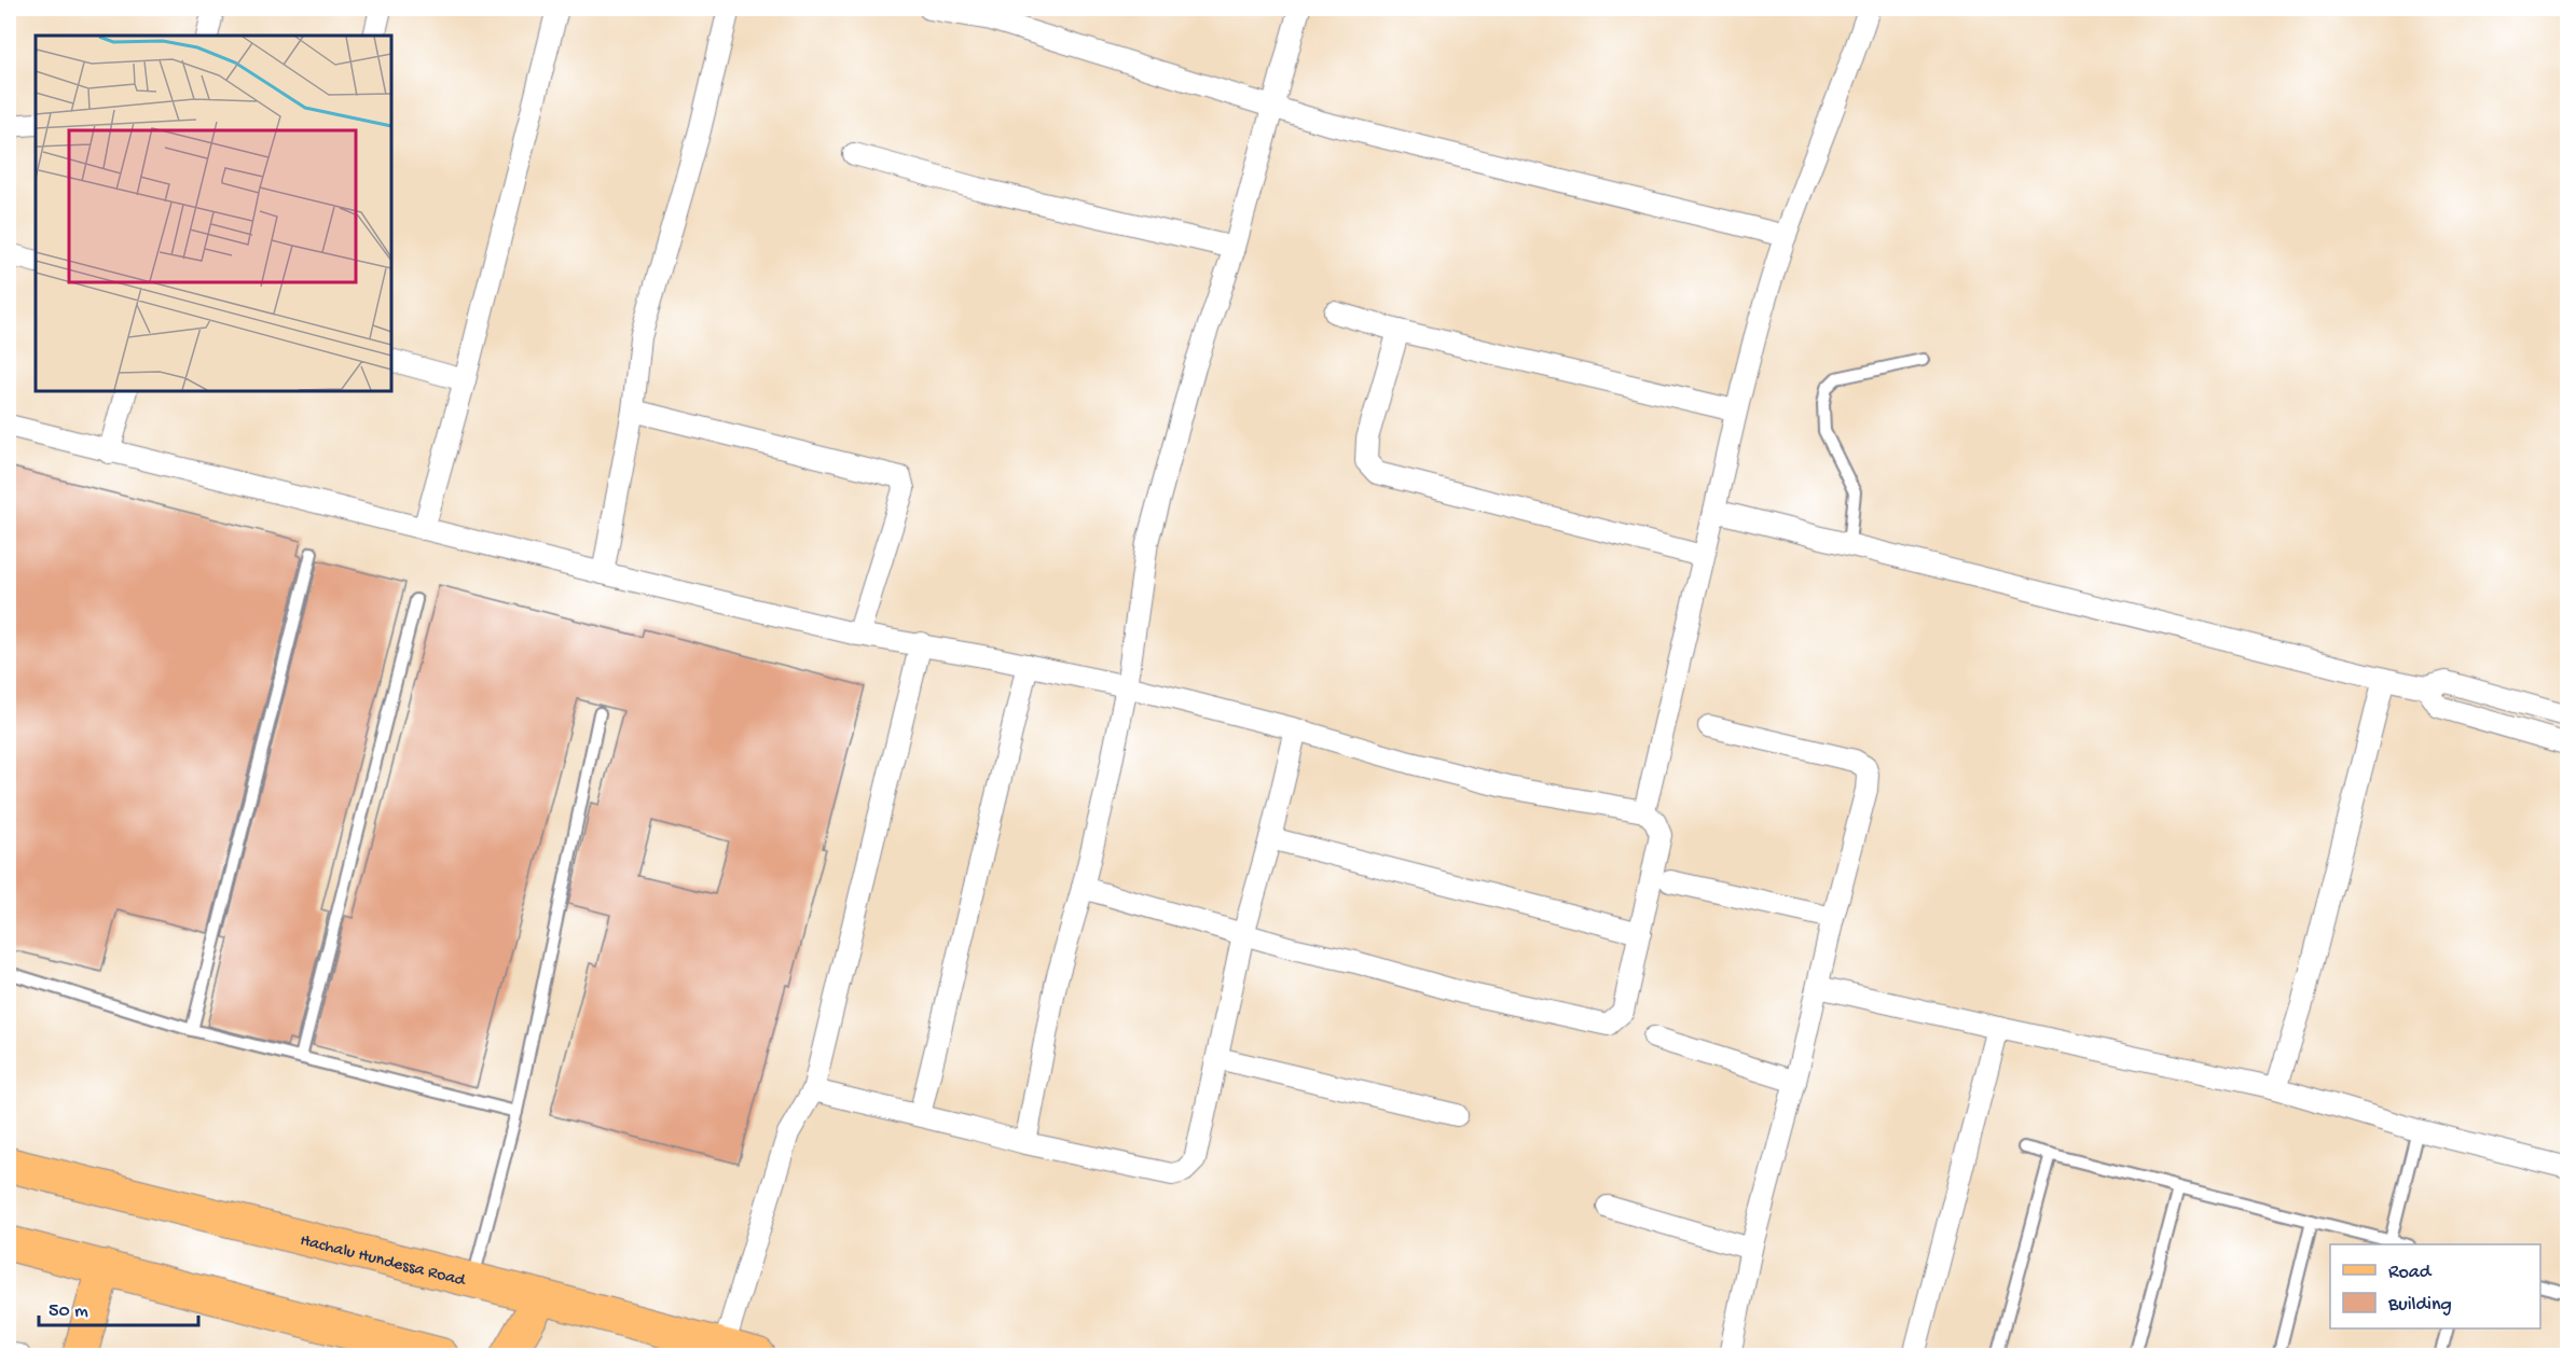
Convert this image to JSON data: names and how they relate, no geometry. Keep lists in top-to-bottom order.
{
  "streets": {
    "main road": ["Hachalu Hundessa Road"]
  },
  "legend": ["Road", "Building"],
  "scale_bar": "50 m"
}
